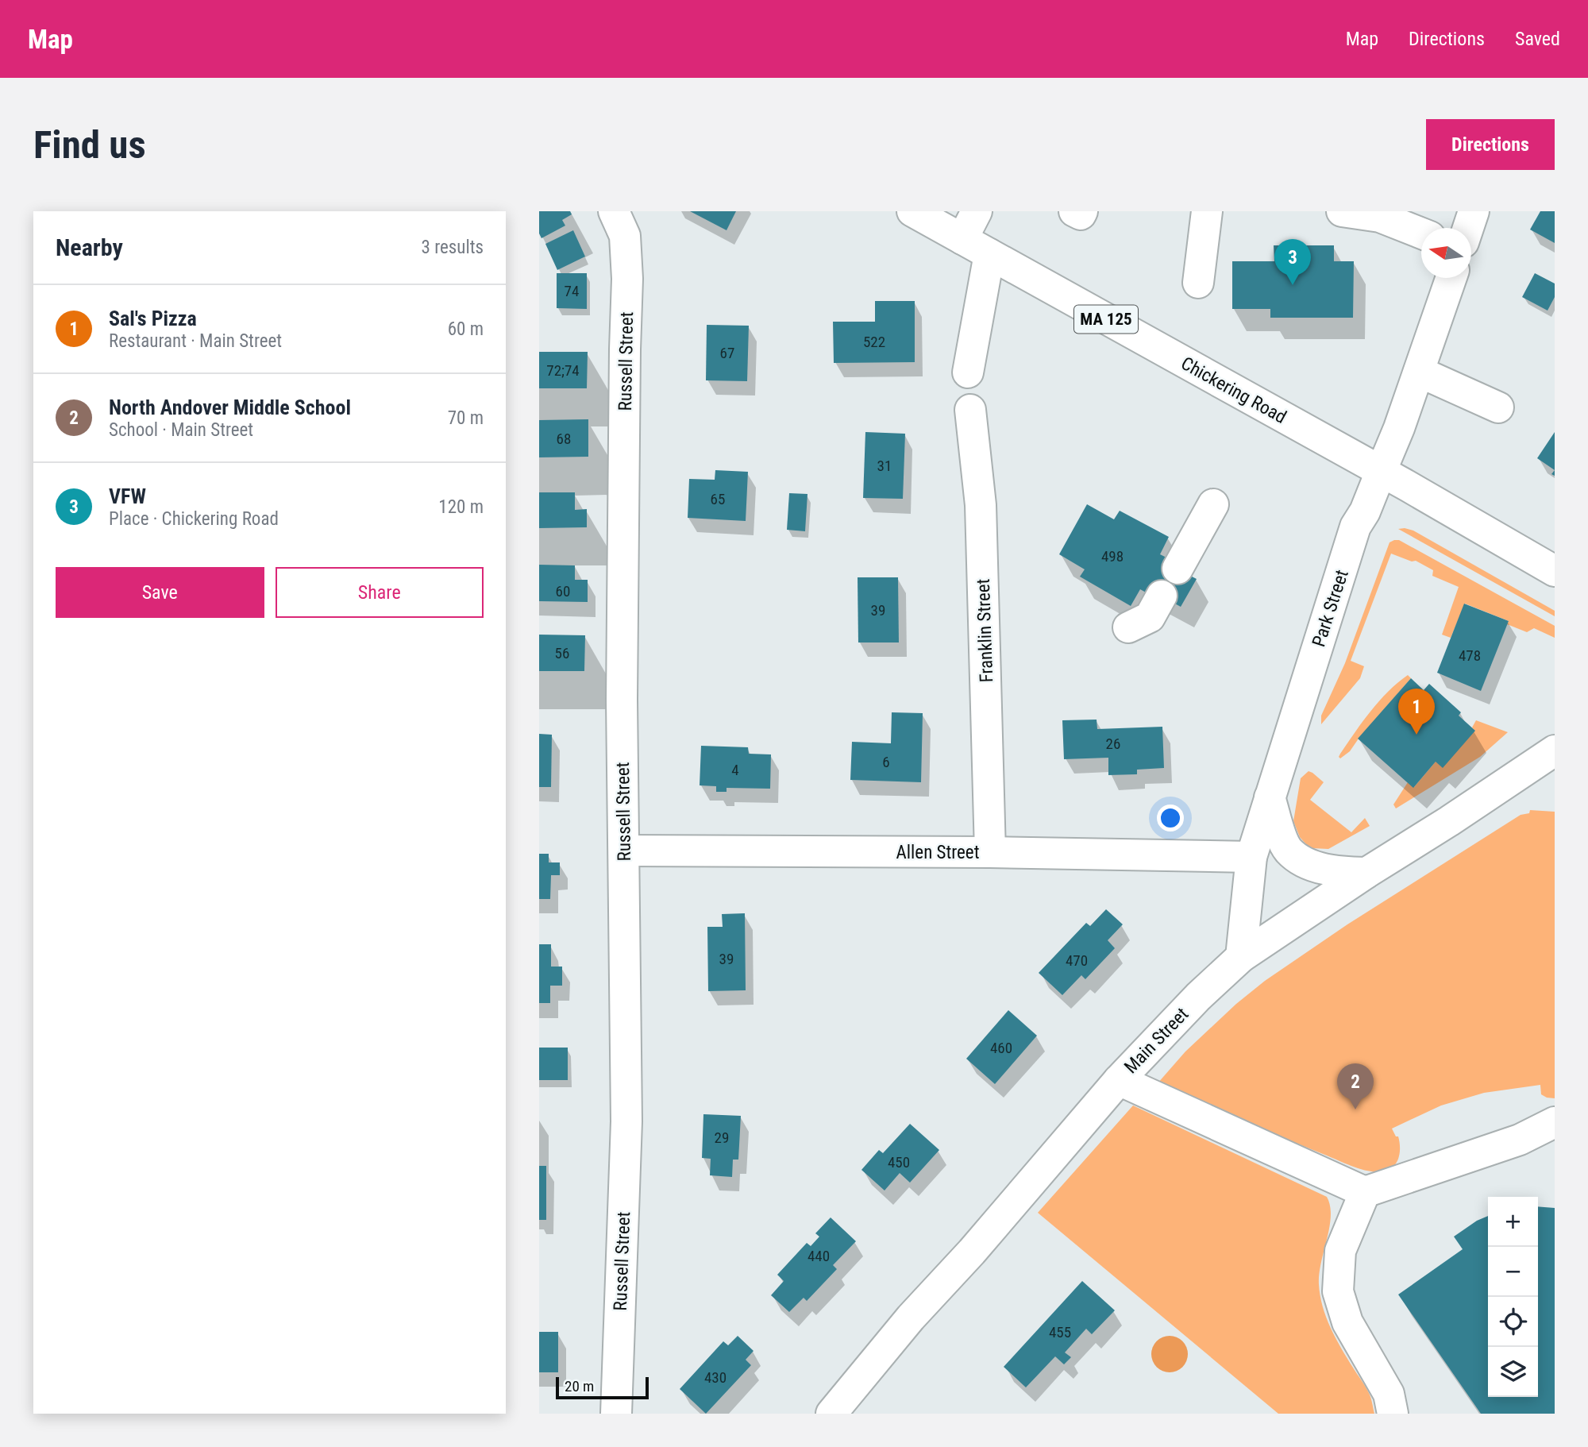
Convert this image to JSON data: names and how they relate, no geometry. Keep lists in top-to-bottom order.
{
  "streets": {
    "street": [
      "MA 125",
      "Russell Street",
      "Chickering Road",
      "Park Street",
      "Franklin Street",
      "Allen Street",
      "Main Street"
    ]
  },
  "crossings": [
    ["Russell Street", "Allen Street"],
    ["Chickering Road", "Park Street"],
    ["Park Street", "Allen Street"],
    ["Park Street", "Main Street"],
    ["Franklin Street", "Allen Street"]
  ],
  "house_numbers": [
    "74",
    "522",
    "67",
    "72;74",
    "68",
    "31",
    "65",
    "498",
    "60",
    "39",
    "56",
    "478",
    "26",
    "6",
    "4",
    "39",
    "470",
    "460",
    "29",
    "450",
    "440",
    "455",
    "430"
  ],
  "scale_bar": "20 m",
  "north": "left",
  "page": {
    "header": "Map",
    "nav": ["Map", "Directions", "Saved"],
    "buttons": [
      "Directions",
      ["Save", "Share"]
    ],
    "title": "Find us",
    "heading": ["Nearby", "3 results"],
    "pins": ["3", "1", "2"],
    "list": [
      {
        "mark": "1",
        "name": "Sal's Pizza",
        "note": "Restaurant · Main Street",
        "value": "60 m"
      },
      {
        "mark": "2",
        "name": "North Andover Middle School",
        "note": "School · Main Street",
        "value": "70 m"
      },
      {
        "mark": "3",
        "name": "VFW",
        "note": "Place · Chickering Road",
        "value": "120 m"
      }
    ],
    "map_buttons": ["+", "−"],
    "scale": "20 m"
  }
}
